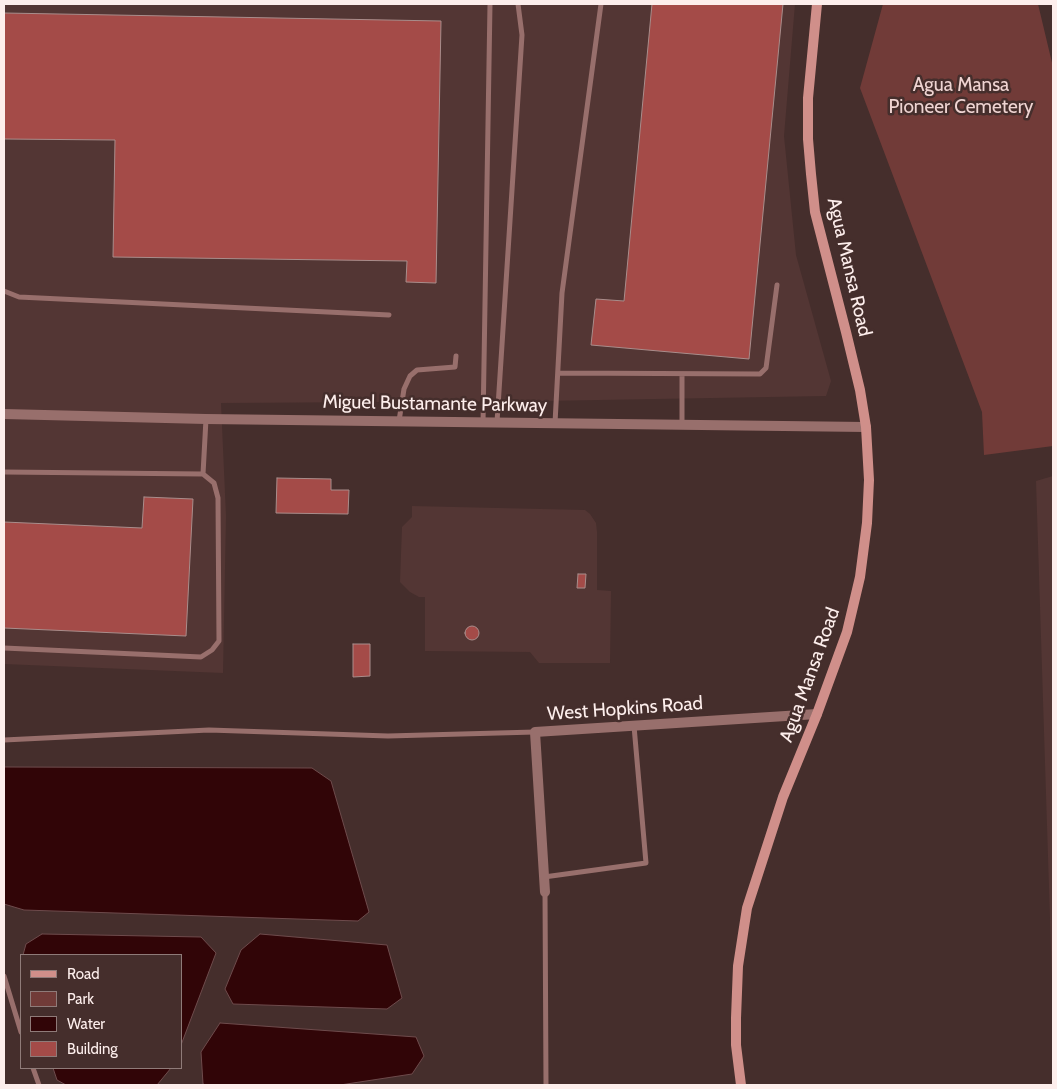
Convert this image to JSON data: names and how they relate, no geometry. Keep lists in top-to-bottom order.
{
  "streets": {
    "main road": ["Agua Mansa Road"],
    "street": ["Miguel Bustamante Parkway", "West Hopkins Road"]
  },
  "crossings": [
    ["Agua Mansa Road", "Miguel Bustamante Parkway"],
    ["Agua Mansa Road", "West Hopkins Road"]
  ],
  "parks": ["Agua Mansa Pioneer Cemetery"],
  "legend": [
    "Road",
    "Park",
    "Water",
    "Building"
  ]
}
